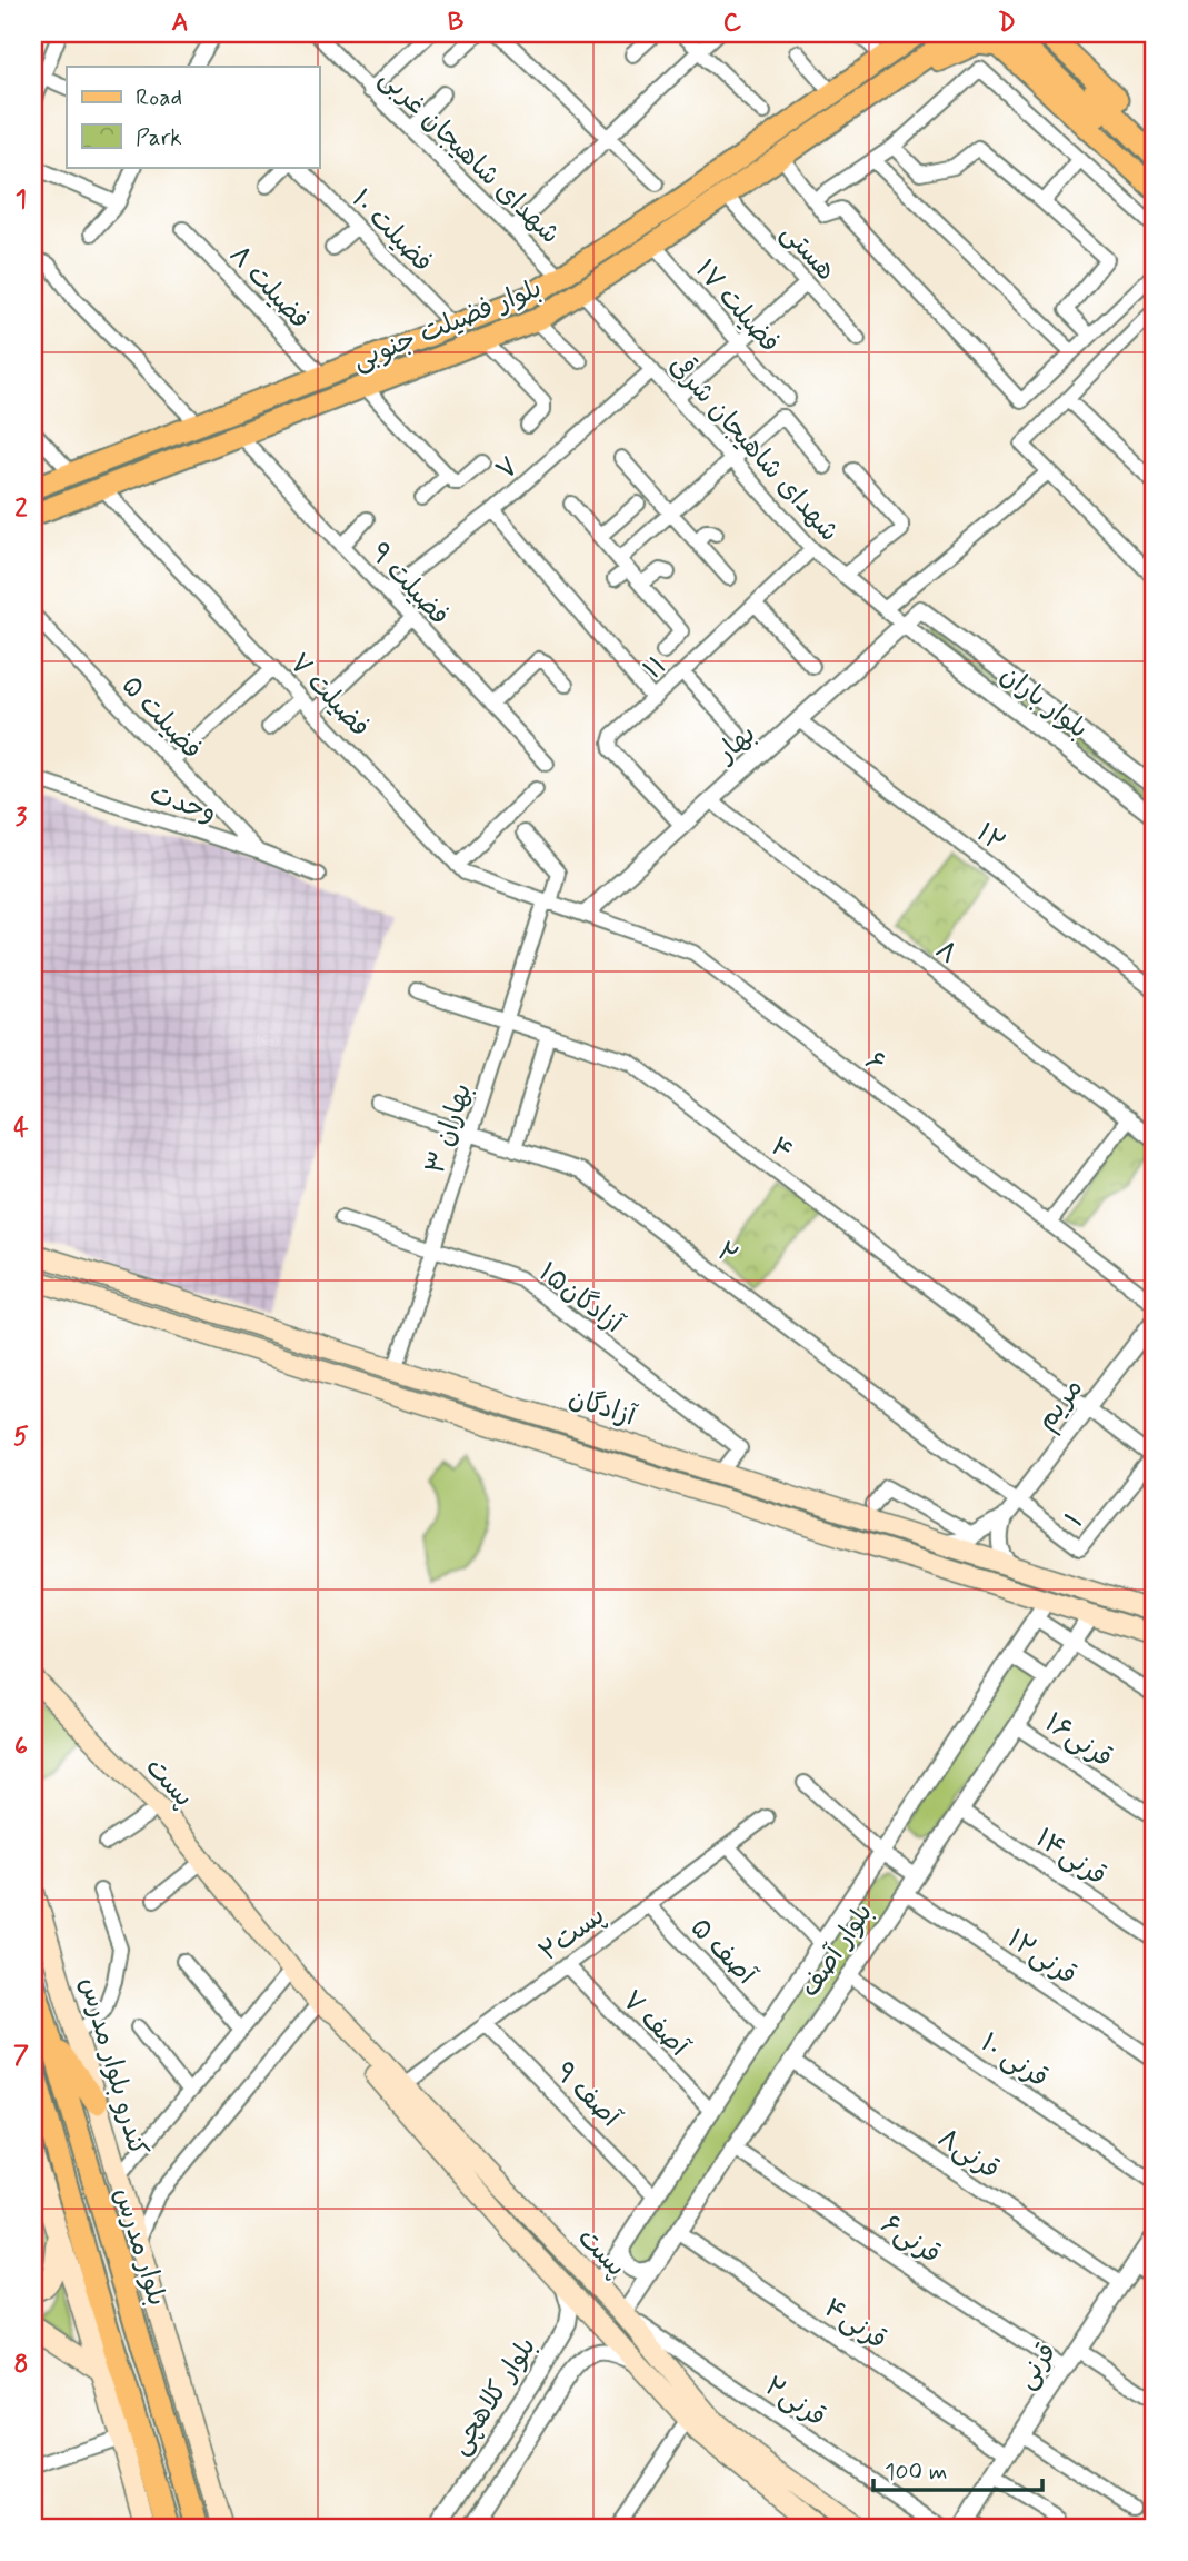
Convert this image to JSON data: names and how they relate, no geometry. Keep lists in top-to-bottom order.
{
  "streets": {
    "main road": [
      "بلوار فضیلت جنوبی",
      "آزادگان",
      "پست",
      "کندرو بلوار مدرس",
      "بلوار مدرس"
    ],
    "street": [
      "شهدای شاهیجان غربی",
      "فضیلت ۱۰",
      "هستی",
      "فضیلت ۸",
      "فضیلت ۱۷",
      "شهدای شاهیجان شرقی",
      "۷",
      "فضیلت ۹",
      "۱۱",
      "فضیلت ۷",
      "بلوار باران",
      "فضیلت ۵",
      "بهار",
      "وحدت",
      "۱۲",
      "۸",
      "۶",
      "بهاران ۳",
      "۴",
      "۲",
      "آزادگان۱۵",
      "مریم",
      "۱",
      "قرنی۱۶",
      "قرنی۱۴",
      "پست۲",
      "بلوار آصف",
      "۵ آصف",
      "قرنی۱۲",
      "۷ آصف",
      "۱۰ قرنی",
      "۹ آصف",
      "قرنی۸",
      "قرنی۶",
      "قرنی۴",
      "قرنی",
      "بلوار کلاهچی",
      "قرنی۲"
    ]
  },
  "crossings": [
    ["شهدای شاهیجان غربی", "بلوار فضیلت جنوبی"],
    ["فضیلت ۱۰", "بلوار فضیلت جنوبی"],
    ["هستی", "بلوار فضیلت جنوبی"],
    ["فضیلت ۸", "بلوار فضیلت جنوبی"],
    ["فضیلت ۱۷", "بلوار فضیلت جنوبی"],
    ["بلوار فضیلت جنوبی", "شهدای شاهیجان شرقی"],
    ["بلوار فضیلت جنوبی", "فضیلت ۹"],
    ["بلوار فضیلت جنوبی", "فضیلت ۷"],
    ["شهدای شاهیجان شرقی", "۷"],
    ["شهدای شاهیجان شرقی", "۱۱"],
    ["شهدای شاهیجان شرقی", "بلوار باران"],
    ["شهدای شاهیجان شرقی", "بهار"],
    ["۷", "فضیلت ۹"],
    ["۱۱", "بهار"],
    ["فضیلت ۷", "۶"],
    ["فضیلت ۷", "بهاران ۳"],
    ["بلوار باران", "بهار"],
    ["فضیلت ۵", "وحدت"],
    ["بهار", "۱۲"],
    ["بهار", "۸"],
    ["بهار", "۶"],
    ["۶", "بهاران ۳"],
    ["بهاران ۳", "۴"],
    ["بهاران ۳", "۲"],
    ["بهاران ۳", "آزادگان۱۵"],
    ["بهاران ۳", "آزادگان"],
    ["۴", "مریم"],
    ["۴", "۱"],
    ["۲", "مریم"],
    ["۲", "۱"],
    ["آزادگان۱۵", "آزادگان"],
    ["مریم", "۱"],
    ["آزادگان", "بلوار آصف"],
    ["قرنی۱۶", "بلوار آصف"],
    ["پست", "پست۲"],
    ["پست", "بلوار آصف"],
    ["پست", "بلوار کلاهچی"],
    ["پست", "قرنی۲"],
    ["قرنی۱۴", "بلوار آصف"],
    ["پست۲", "۵ آصف"],
    ["پست۲", "۷ آصف"],
    ["پست۲", "۹ آصف"],
    ["بلوار آصف", "۵ آصف"],
    ["بلوار آصف", "قرنی۱۲"],
    ["بلوار آصف", "۷ آصف"],
    ["بلوار آصف", "۱۰ قرنی"],
    ["بلوار آصف", "۹ آصف"],
    ["بلوار آصف", "قرنی۸"],
    ["بلوار آصف", "قرنی۶"],
    ["بلوار آصف", "قرنی۴"],
    ["بلوار آصف", "قرنی۲"],
    ["قرنی۸", "قرنی"],
    ["قرنی۶", "قرنی"],
    ["قرنی۴", "قرنی"]
  ],
  "legend": ["Road", "Park"],
  "scale_bar": "100 m",
  "grid": {
    "columns": [
      "A",
      "B",
      "C",
      "D"
    ],
    "rows": [
      "1",
      "2",
      "3",
      "4",
      "5",
      "6",
      "7",
      "8"
    ]
  }
}
